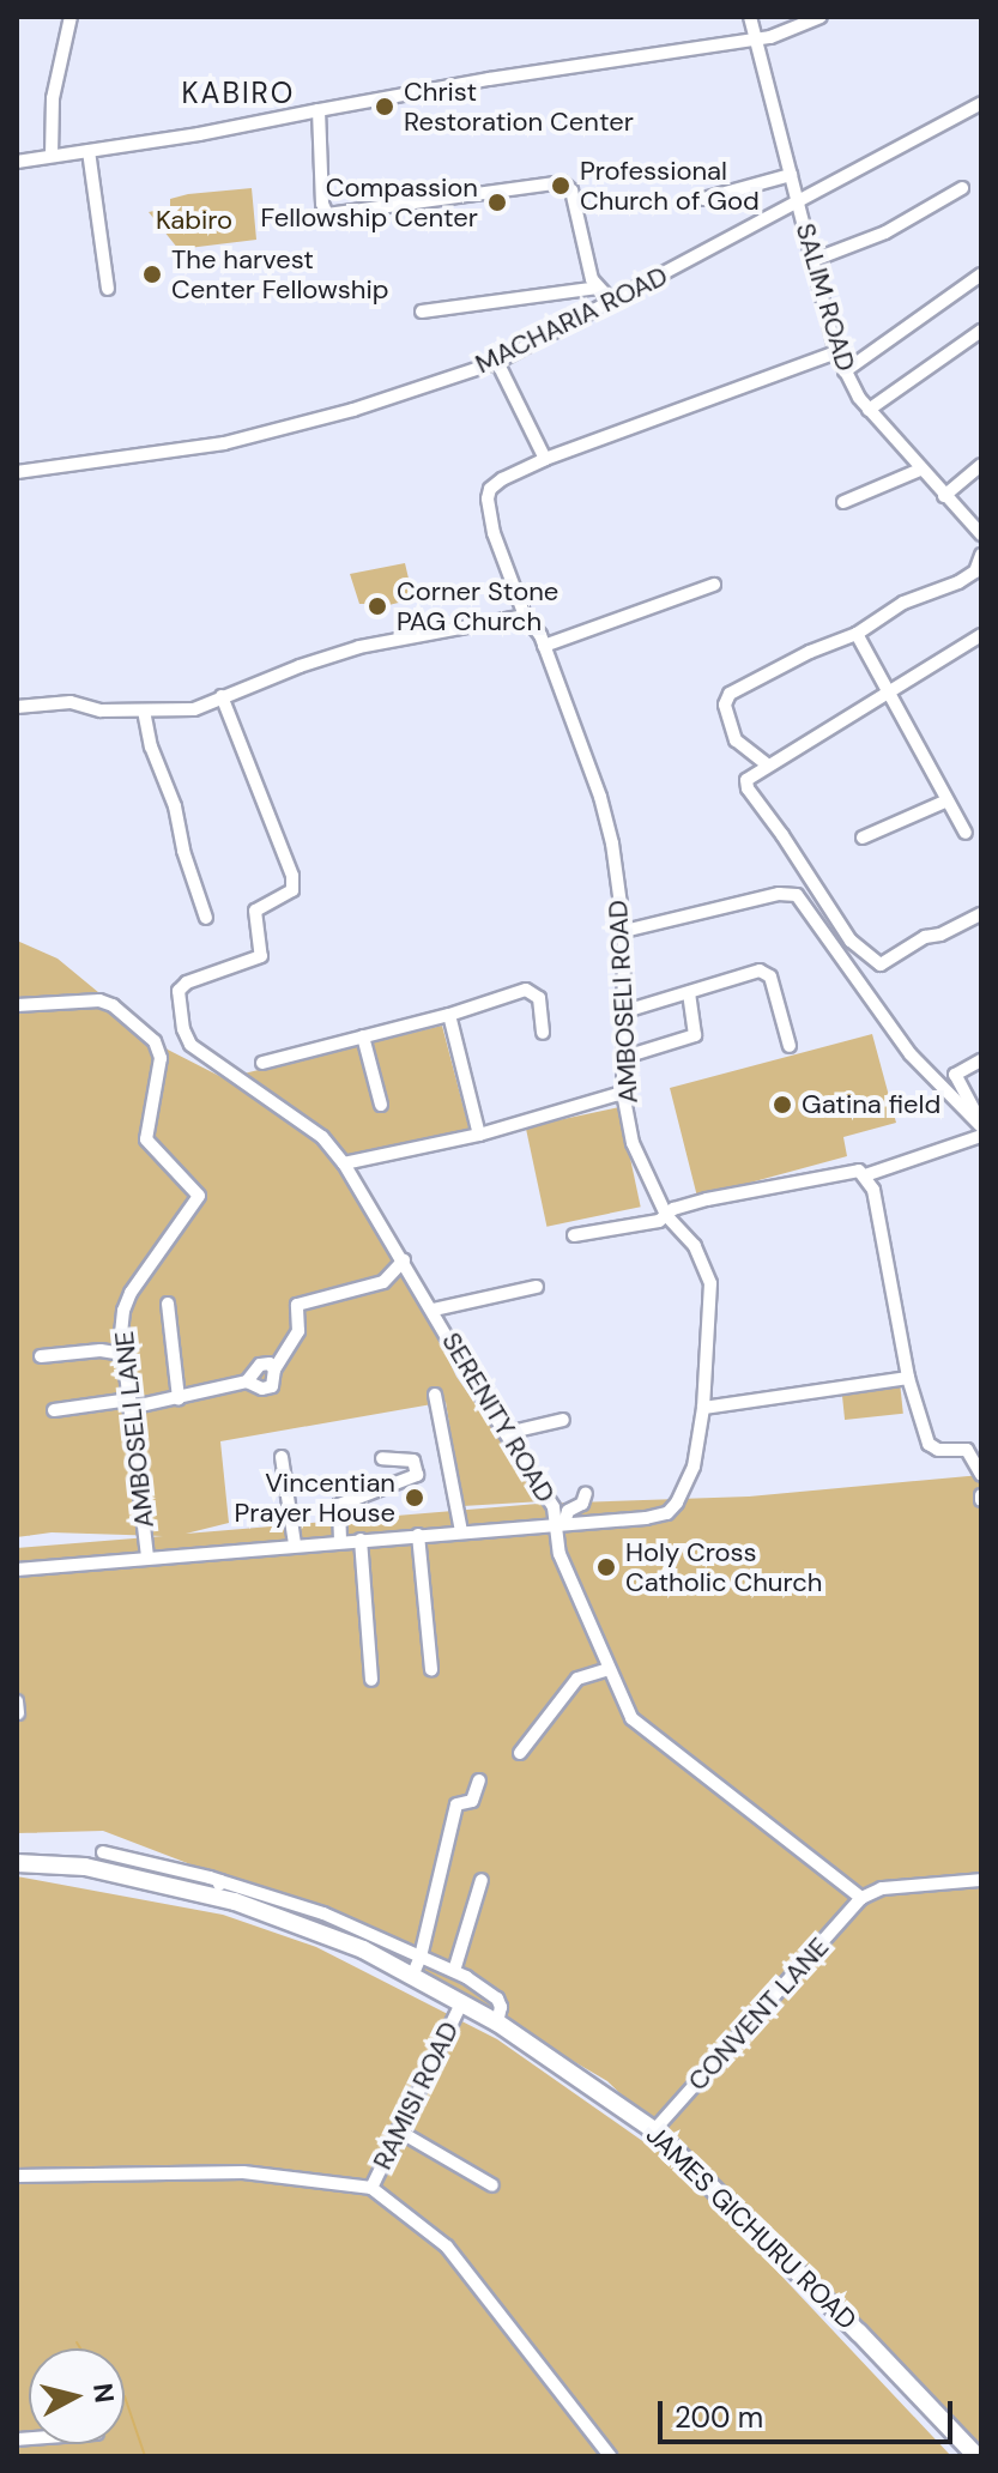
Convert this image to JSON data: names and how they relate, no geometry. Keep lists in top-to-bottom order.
{
  "streets": {
    "main road": ["JAMES GICHURU ROAD"],
    "street": [
      "SALIM ROAD",
      "MACHARIA ROAD",
      "AMBOSELI ROAD",
      "SERENITY ROAD",
      "AMBOSELI LANE",
      "CONVENT LANE",
      "RAMISI ROAD"
    ]
  },
  "crossings": [
    ["SALIM ROAD", "MACHARIA ROAD"],
    ["SALIM ROAD", "AMBOSELI ROAD"],
    ["AMBOSELI ROAD", "SERENITY ROAD"],
    ["AMBOSELI ROAD", "AMBOSELI LANE"],
    ["SERENITY ROAD", "CONVENT LANE"],
    ["CONVENT LANE", "JAMES GICHURU ROAD"],
    ["RAMISI ROAD", "JAMES GICHURU ROAD"]
  ],
  "districts": ["KABIRO"],
  "parks": ["Kabiro"],
  "places": [
    "Christ Restoration Center",
    "Professional Church of God",
    "Compassion Fellowship Center",
    "The harvest Center Fellowship",
    "Corner Stone PAG Church",
    "Gatina field",
    "Vincentian Prayer House",
    "Holy Cross Catholic Church"
  ],
  "scale_bar": "200 m",
  "north": "right"
}
